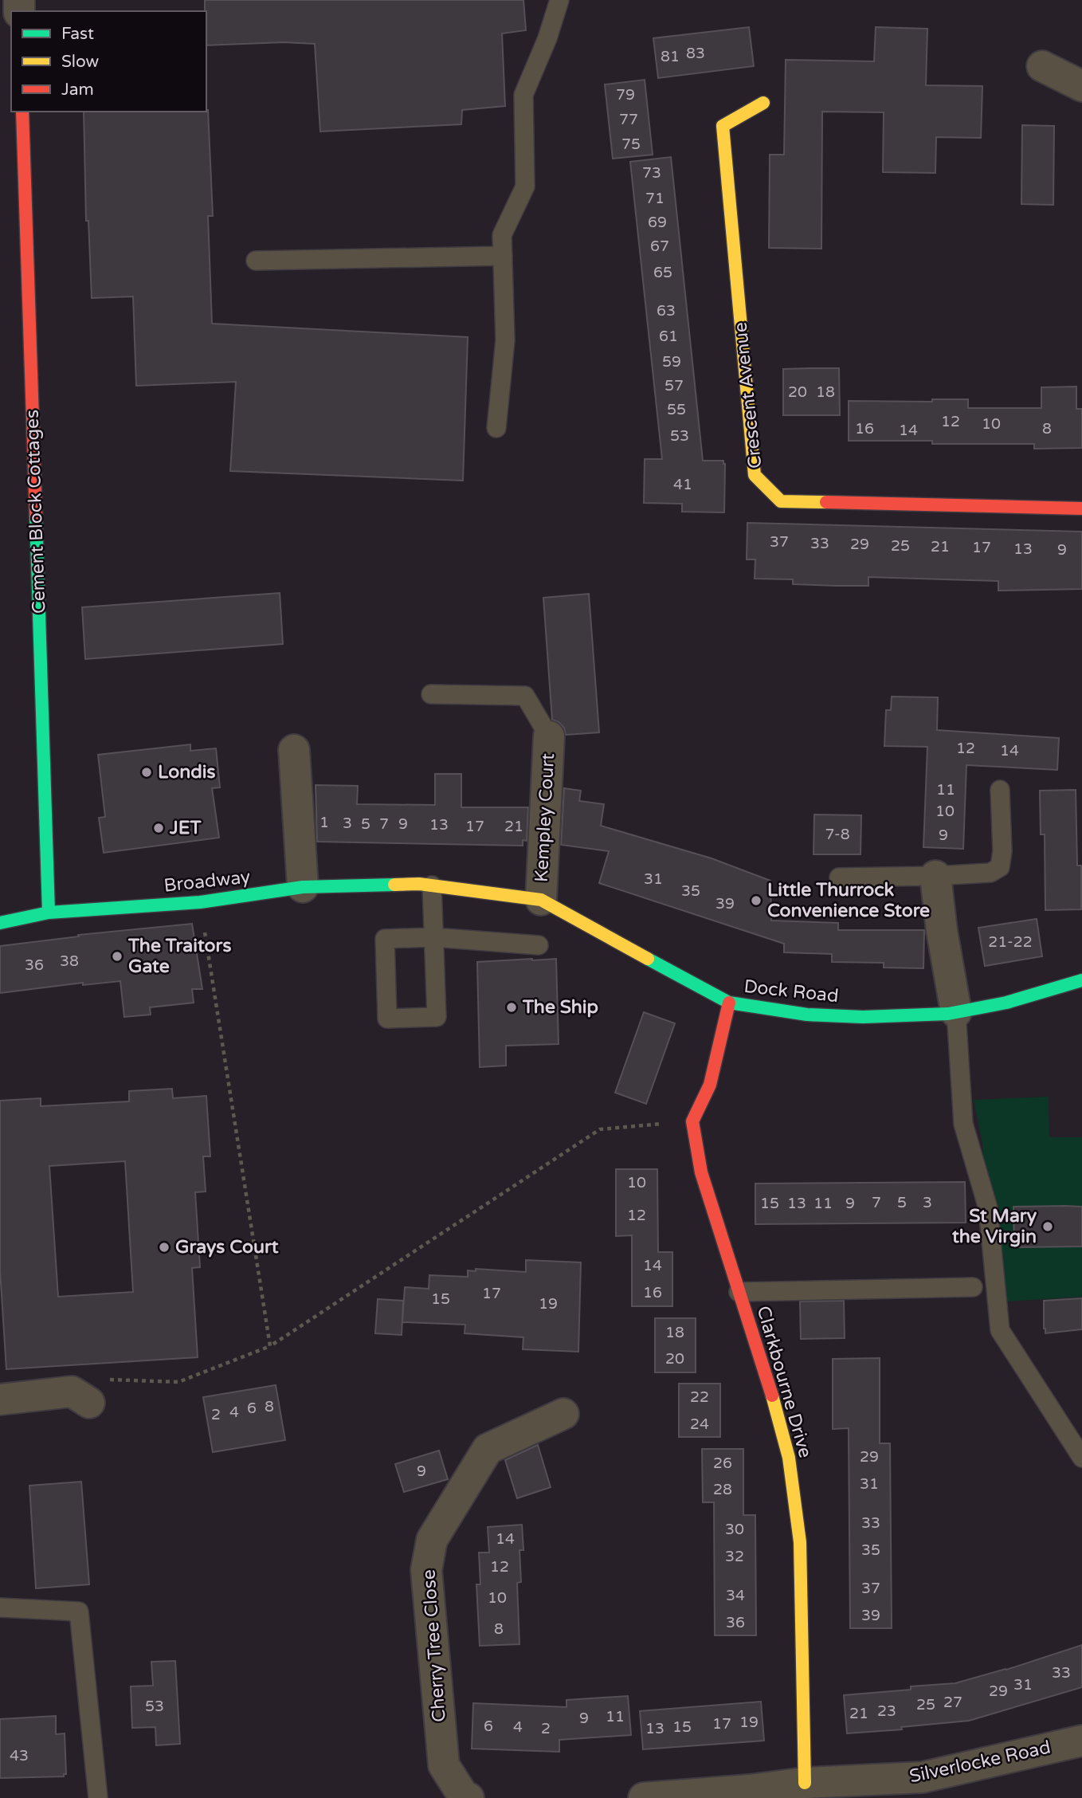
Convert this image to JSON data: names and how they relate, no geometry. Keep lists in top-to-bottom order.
{
  "streets": {
    "street": [
      "Crescent Avenue",
      "Cement Block Cottages",
      "Kempley Court",
      "Broadway",
      "Dock Road",
      "Clarkbourne Drive",
      "Cherry Tree Close",
      "Silverlocke Road"
    ]
  },
  "crossings": [
    ["Cement Block Cottages", "Broadway"],
    ["Kempley Court", "Dock Road"],
    ["Broadway", "Dock Road"],
    ["Clarkbourne Drive", "Silverlocke Road"]
  ],
  "places": [
    "Londis",
    "JET",
    "Little Thurrock Convenience Store",
    "The Traitors Gate",
    "The Ship",
    "St Mary the Virgin",
    "Grays Court"
  ],
  "house_numbers": [
    "83",
    "81",
    "79",
    "77",
    "75",
    "73",
    "71",
    "69",
    "67",
    "65",
    "63",
    "61",
    "59",
    "57",
    "20",
    "18",
    "55",
    "12",
    "10",
    "16",
    "8",
    "14",
    "53",
    "41",
    "37",
    "33",
    "29",
    "25",
    "21",
    "17",
    "13",
    "9",
    "12",
    "14",
    "11",
    "10",
    "1",
    "3",
    "5",
    "7",
    "9",
    "13",
    "17",
    "21",
    "7-8",
    "9",
    "31",
    "35",
    "39",
    "21-22",
    "38",
    "36",
    "10",
    "7",
    "5",
    "3",
    "15",
    "13",
    "11",
    "9",
    "12",
    "14",
    "16",
    "17",
    "15",
    "19",
    "18",
    "20",
    "22",
    "8",
    "6",
    "4",
    "2",
    "24",
    "29",
    "26",
    "9",
    "31",
    "28",
    "33",
    "30",
    "14",
    "35",
    "32",
    "12",
    "37",
    "34",
    "10",
    "39",
    "36",
    "8",
    "33",
    "31",
    "29",
    "27",
    "25",
    "53",
    "23",
    "21",
    "11",
    "9",
    "19",
    "17",
    "6",
    "4",
    "15",
    "2",
    "13",
    "43"
  ],
  "legend": ["Fast", "Slow", "Jam"]
}
